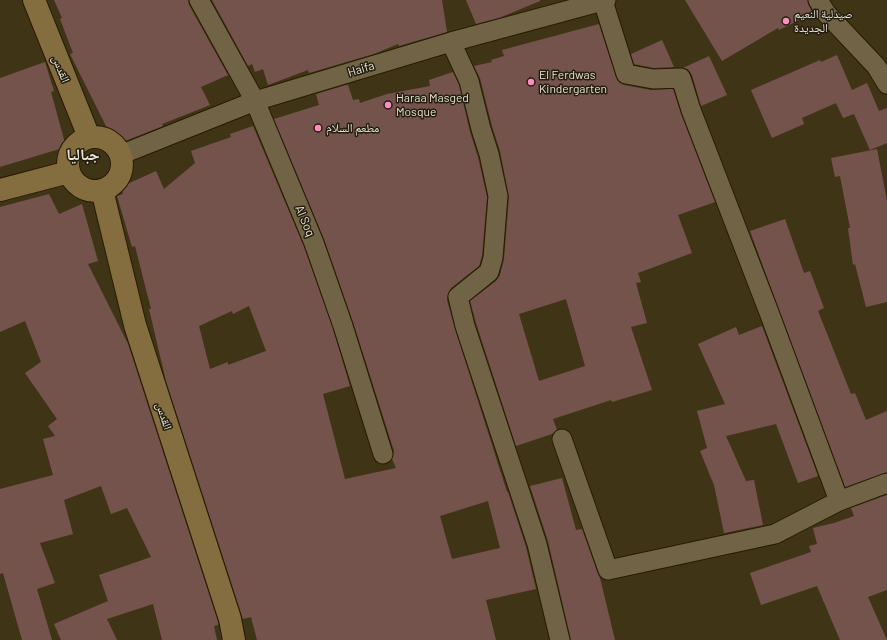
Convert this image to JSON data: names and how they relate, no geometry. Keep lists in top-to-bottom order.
{
  "streets": {
    "main road": ["القدس"],
    "street": ["Haifa", "Al Soq"]
  },
  "crossings": [
    ["القدس", "Haifa"],
    ["Haifa", "Al Soq"]
  ],
  "districts": ["جباليا"],
  "places": [
    "صيدلية النعيم الجديدة",
    "El Ferdwas Kindergarten",
    "Haraa Masged Mosque",
    "مطعم السلام"
  ]
}
